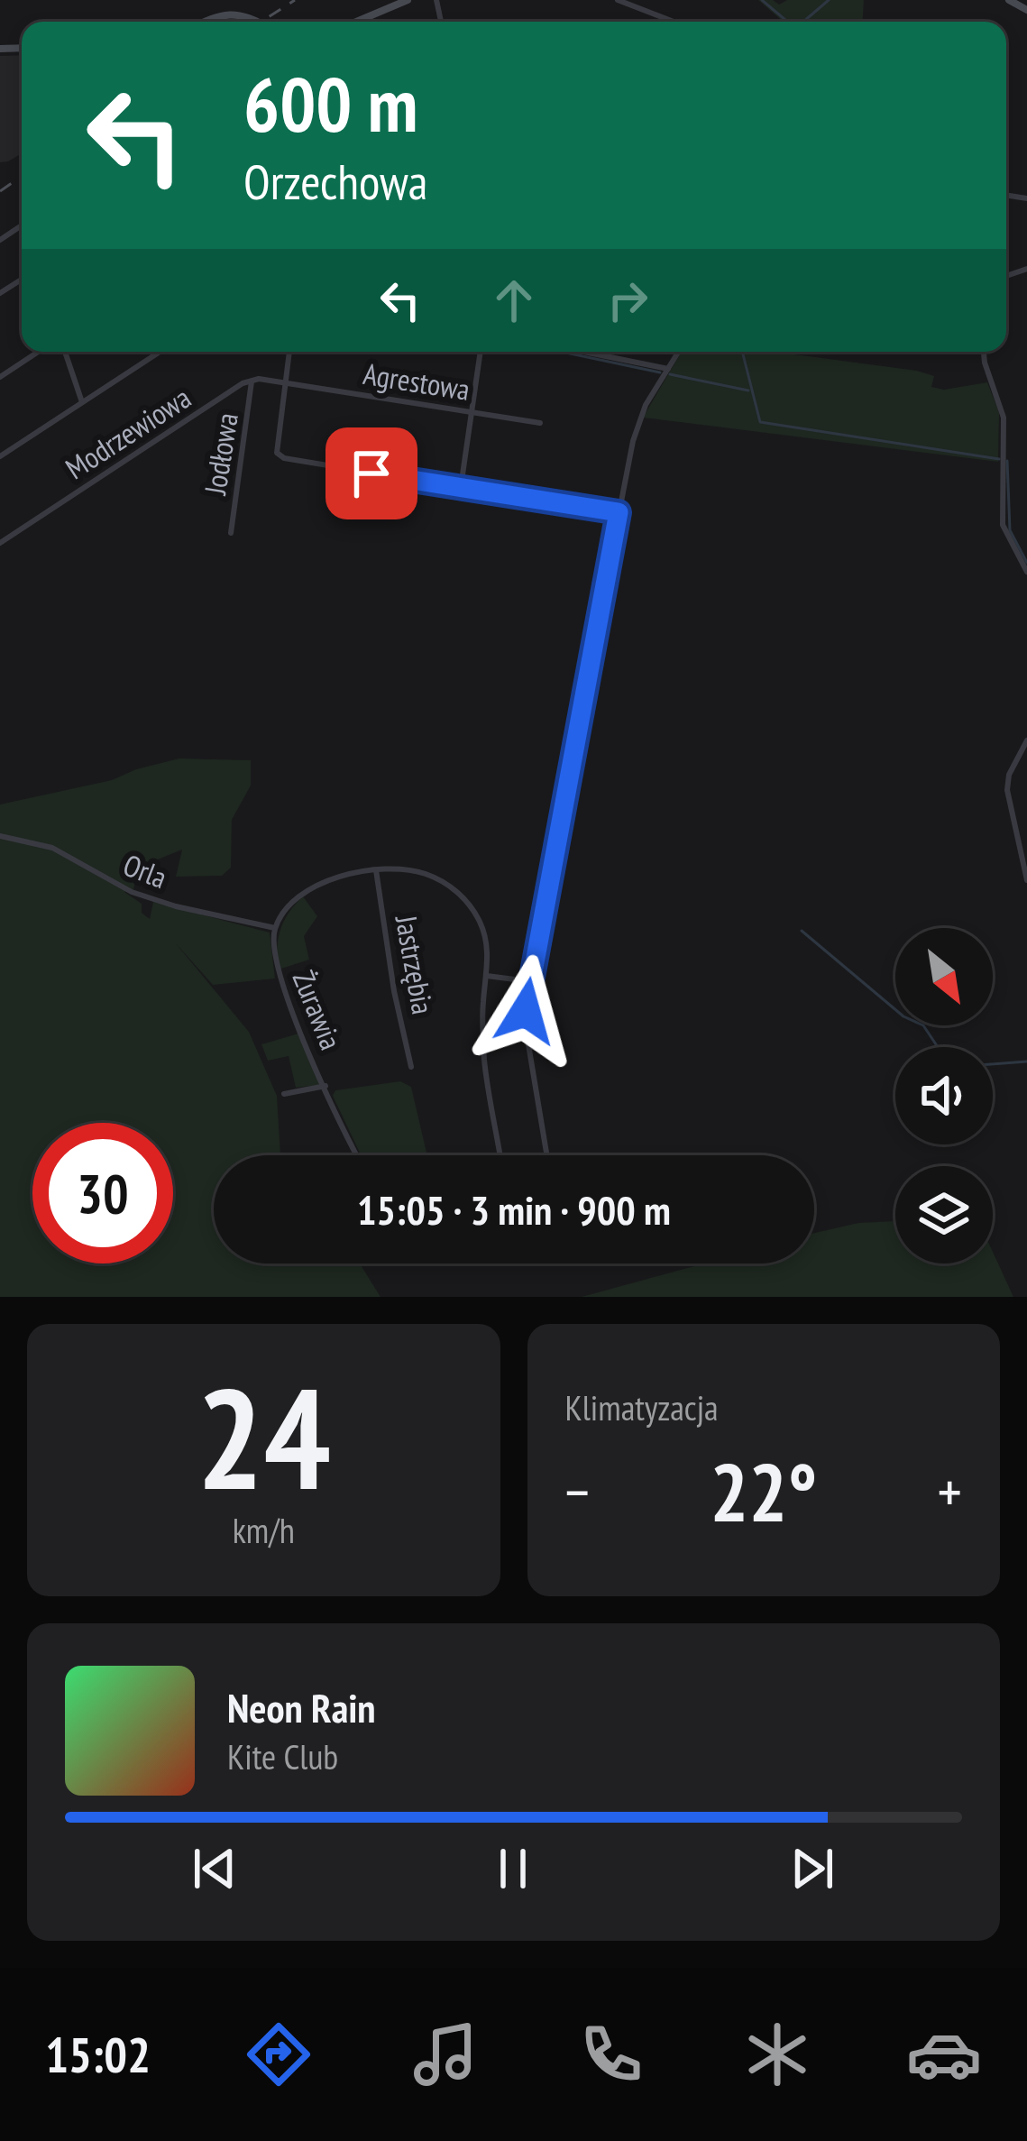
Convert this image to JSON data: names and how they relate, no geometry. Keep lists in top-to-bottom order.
{
  "streets": {
    "street": [
      "Agrestowa",
      "Modrzewiowa",
      "Jodłowa",
      "Orla",
      "Jastrzębia",
      "Żurawia"
    ]
  },
  "crossings": [
    ["Modrzewiowa", "Jodłowa"],
    ["Orla", "Żurawia"]
  ],
  "north": "bottom right",
  "page": {
    "turn": ["600 m", "Orzechowa"],
    "limit": "30",
    "trip": "15:05 · 3 min · 900 m",
    "tile": [
      ["24", "km/h"],
      "Klimatyzacja"
    ],
    "heat": ["−", "22°", "+"],
    "song": ["Neon Rain", "Kite Club"],
    "tabs": "15:02"
  }
}
